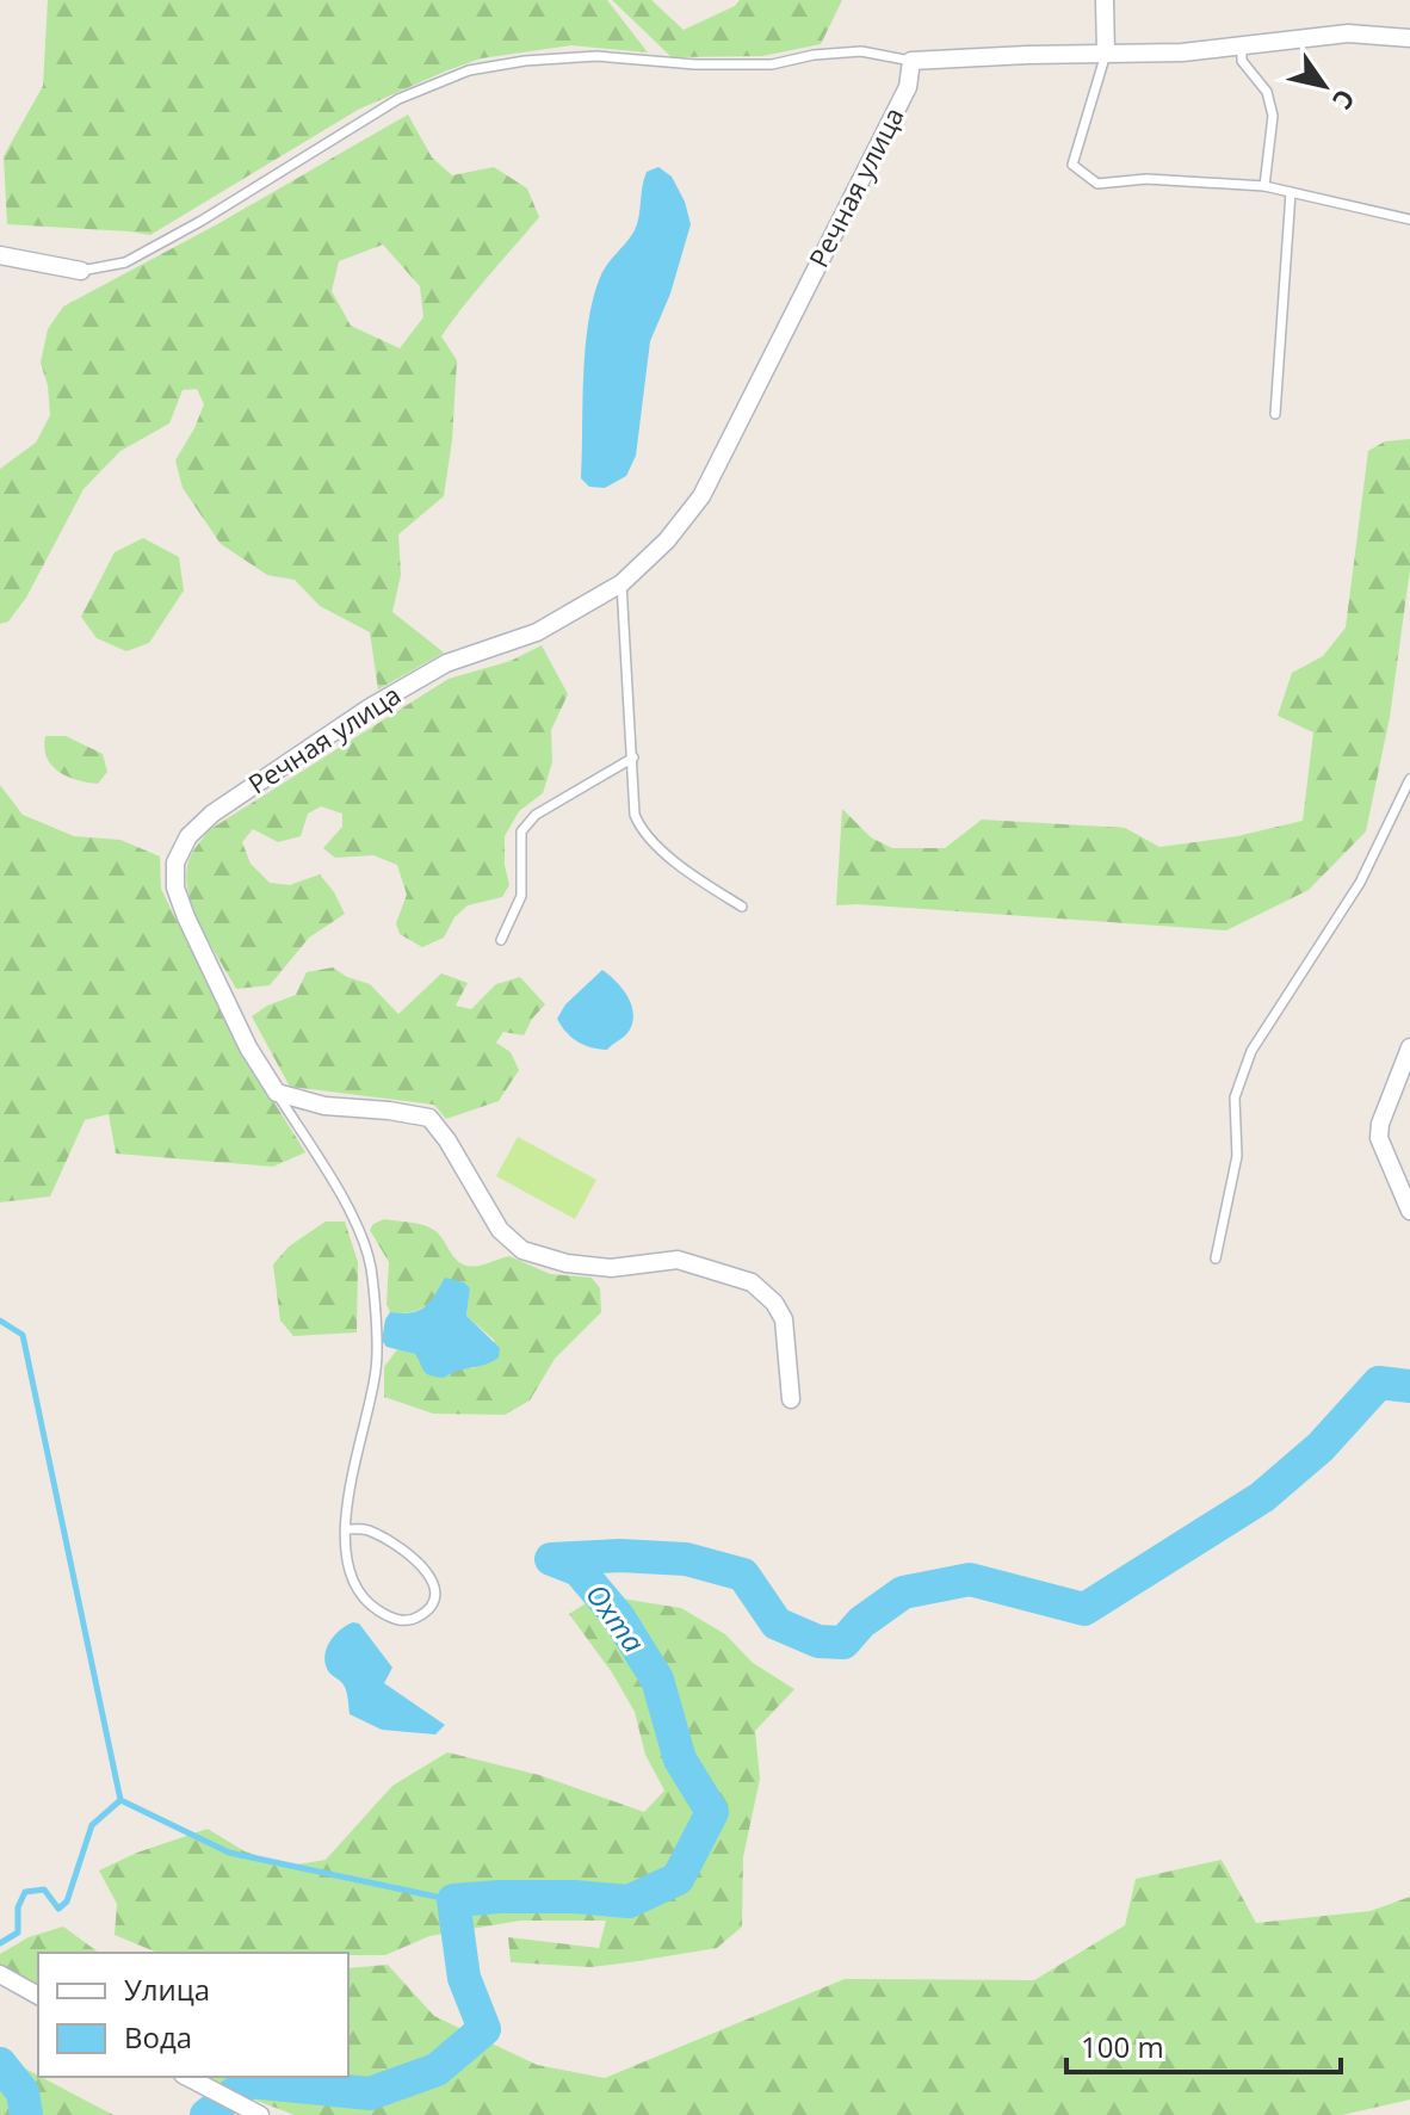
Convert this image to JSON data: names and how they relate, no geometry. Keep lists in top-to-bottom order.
{
  "streets": {
    "street": ["Речная улица"]
  },
  "water": ["Охта"],
  "legend": ["Улица", "Вода"],
  "scale_bar": "100 m",
  "north": "bottom right"
}
